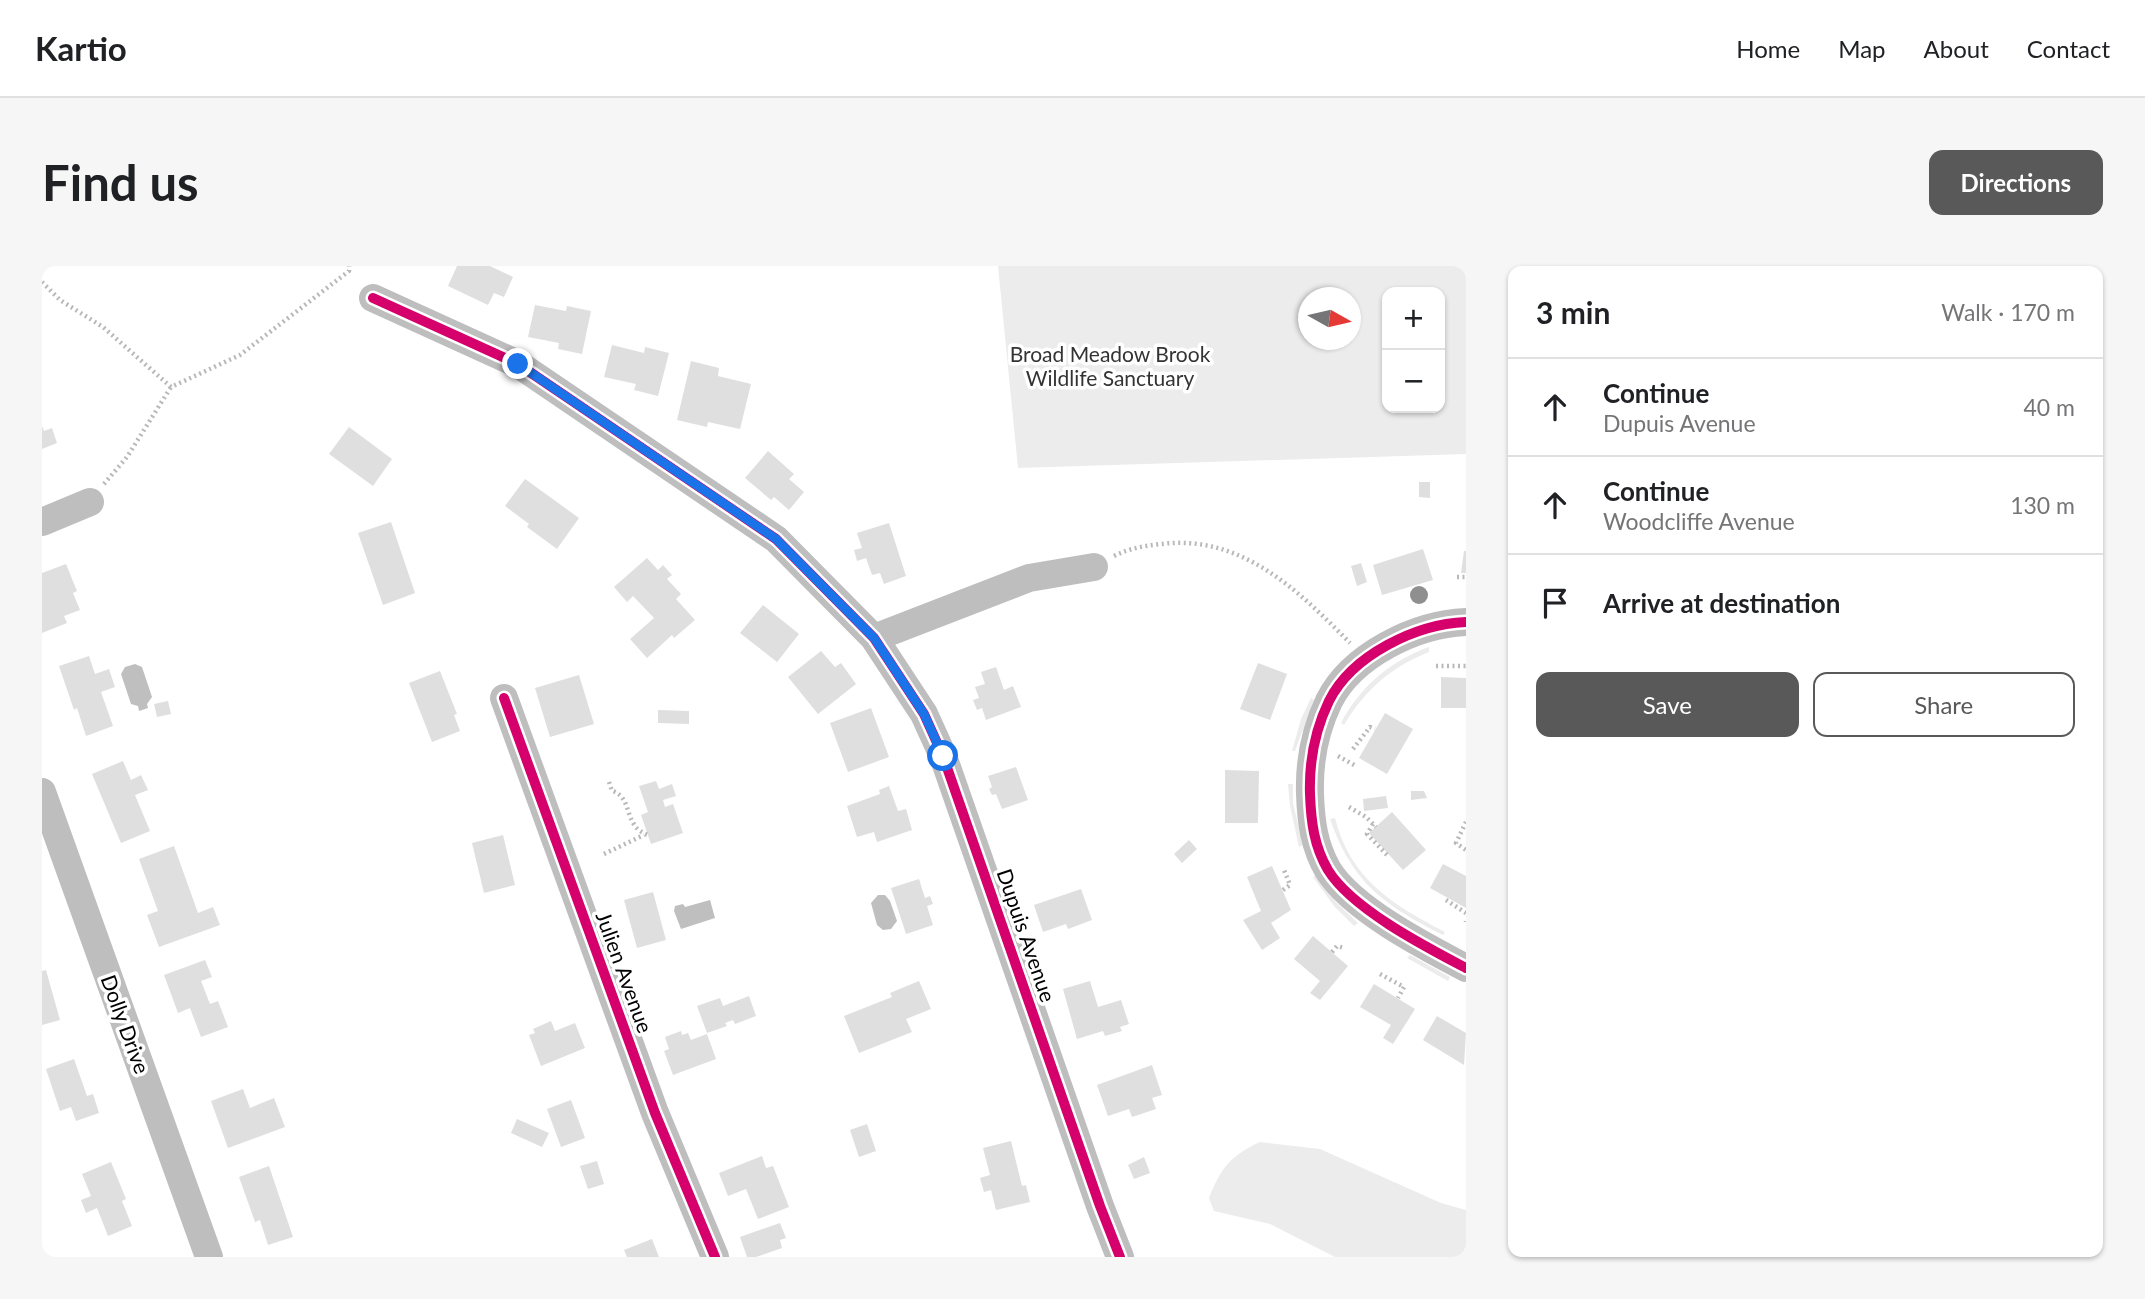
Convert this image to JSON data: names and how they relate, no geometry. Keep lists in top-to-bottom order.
{
  "streets": {
    "street": ["Dupuis Avenue", "Julien Avenue", "Dolly Drive"]
  },
  "parks": ["Broad Meadow Brook Wildlife Sanctuary"],
  "north": "right",
  "page": {
    "header": "Kartio",
    "nav": [
      "Home",
      "Map",
      "About",
      "Contact"
    ],
    "buttons": [
      "Directions",
      ["Save", "Share"]
    ],
    "title": "Find us",
    "heading": ["3 min", "Walk · 170 m"],
    "map_buttons": ["+", "−"],
    "list": [
      ["Continue", "Dupuis Avenue", "40 m"],
      ["Continue", "Woodcliffe Avenue", "130 m"],
      "Arrive at destination"
    ]
  }
}
